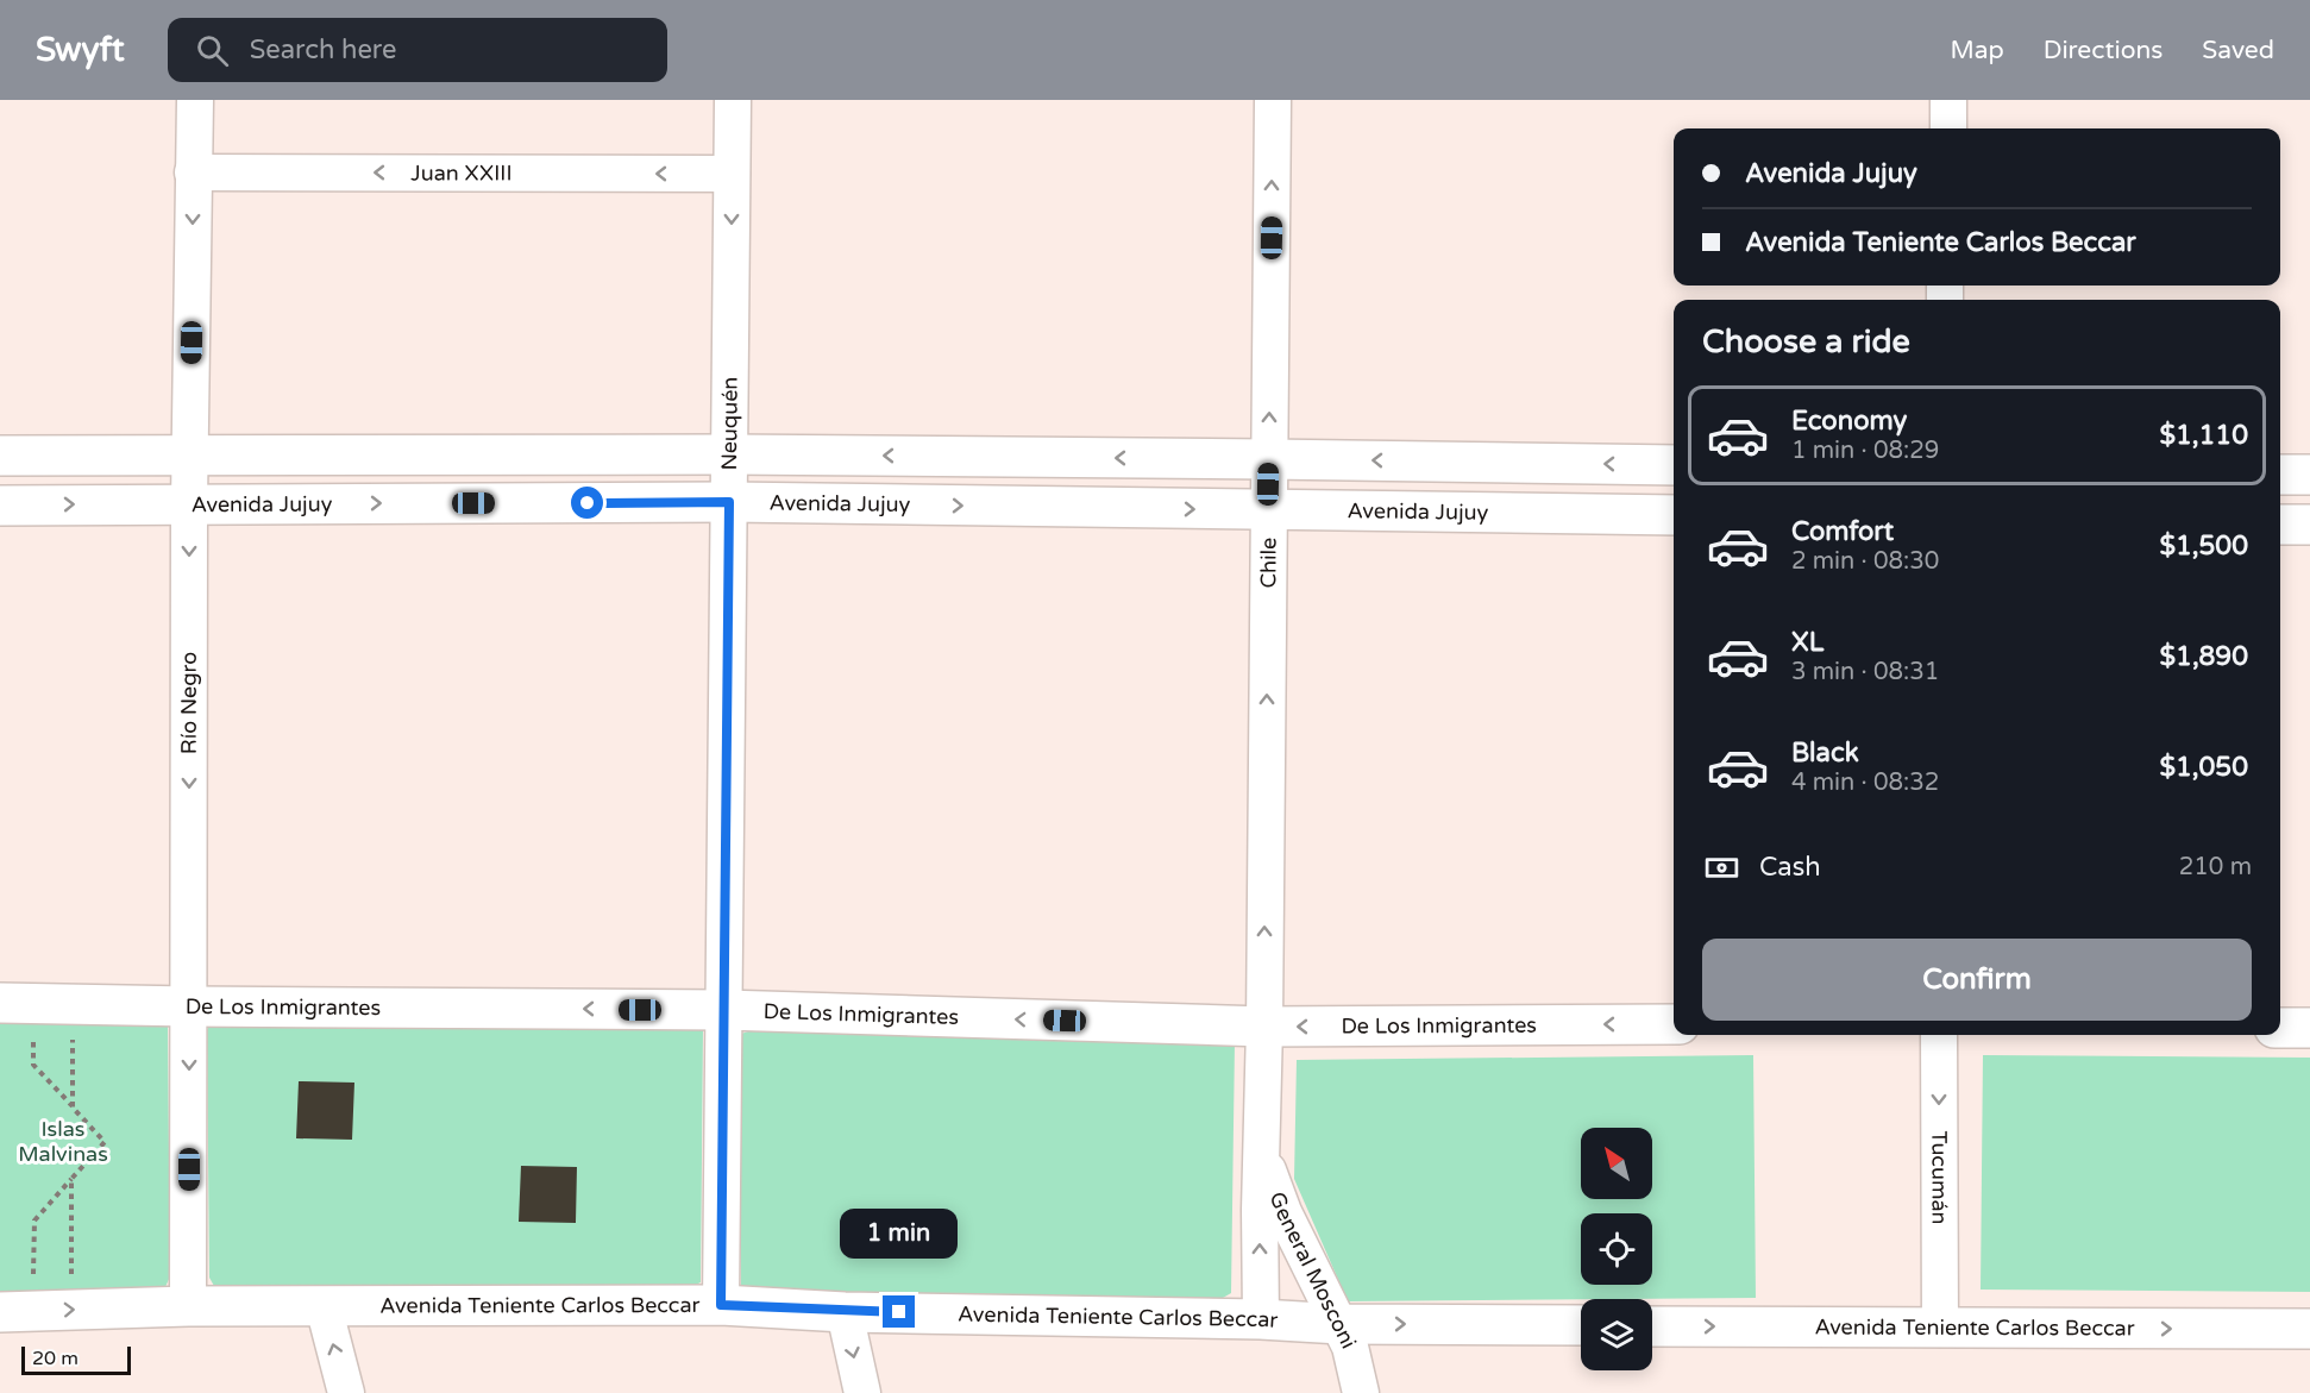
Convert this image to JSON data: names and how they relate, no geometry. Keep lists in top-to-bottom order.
{
  "streets": {
    "main road": ["Avenida Jujuy", "De Los Inmigrantes", "Avenida Teniente Carlos Beccar"],
    "street": [
      "Juan XXIII",
      "Neuquén",
      "Chile",
      "Río Negro",
      "Tucumán",
      "General Mosconi"
    ]
  },
  "crossings": [
    ["Juan XXIII", "Neuquén"],
    ["Juan XXIII", "Río Negro"],
    ["Neuquén", "Avenida Jujuy"],
    ["Neuquén", "De Los Inmigrantes"],
    ["Neuquén", "Avenida Teniente Carlos Beccar"],
    ["Avenida Jujuy", "Chile"],
    ["Avenida Jujuy", "Río Negro"],
    ["Chile", "De Los Inmigrantes"],
    ["Chile", "General Mosconi"],
    ["Río Negro", "De Los Inmigrantes"],
    ["Río Negro", "Avenida Teniente Carlos Beccar"],
    ["De Los Inmigrantes", "General Mosconi"],
    ["Tucumán", "Avenida Teniente Carlos Beccar"],
    ["General Mosconi", "Avenida Teniente Carlos Beccar"]
  ],
  "one_way": [
    "Juan XXIII",
    "Chile",
    "Río Negro",
    "De Los Inmigrantes",
    "Tucumán",
    "Avenida Teniente Carlos Beccar"
  ],
  "parks": ["Islas Malvinas"],
  "scale_bar": "20 m",
  "north": "top left",
  "page": {
    "header": "Swyft",
    "search": "Search here",
    "nav": ["Map", "Directions", "Saved"],
    "banner": ["Avenida Jujuy", "Avenida Teniente Carlos Beccar"],
    "heading": "Choose a ride",
    "list": [
      {
        "name": "Economy",
        "note": "1 min · 08:29",
        "value": "$1,110"
      },
      {
        "name": "Comfort",
        "note": "2 min · 08:30",
        "value": "$1,500"
      },
      {
        "name": "XL",
        "note": "3 min · 08:31",
        "value": "$1,890"
      },
      {
        "name": "Black",
        "note": "4 min · 08:32",
        "value": "$1,050"
      }
    ],
    "pay": ["Cash", "210 m"],
    "buttons": "Confirm",
    "bubble": "1 min",
    "scale": "20 m"
  }
}
